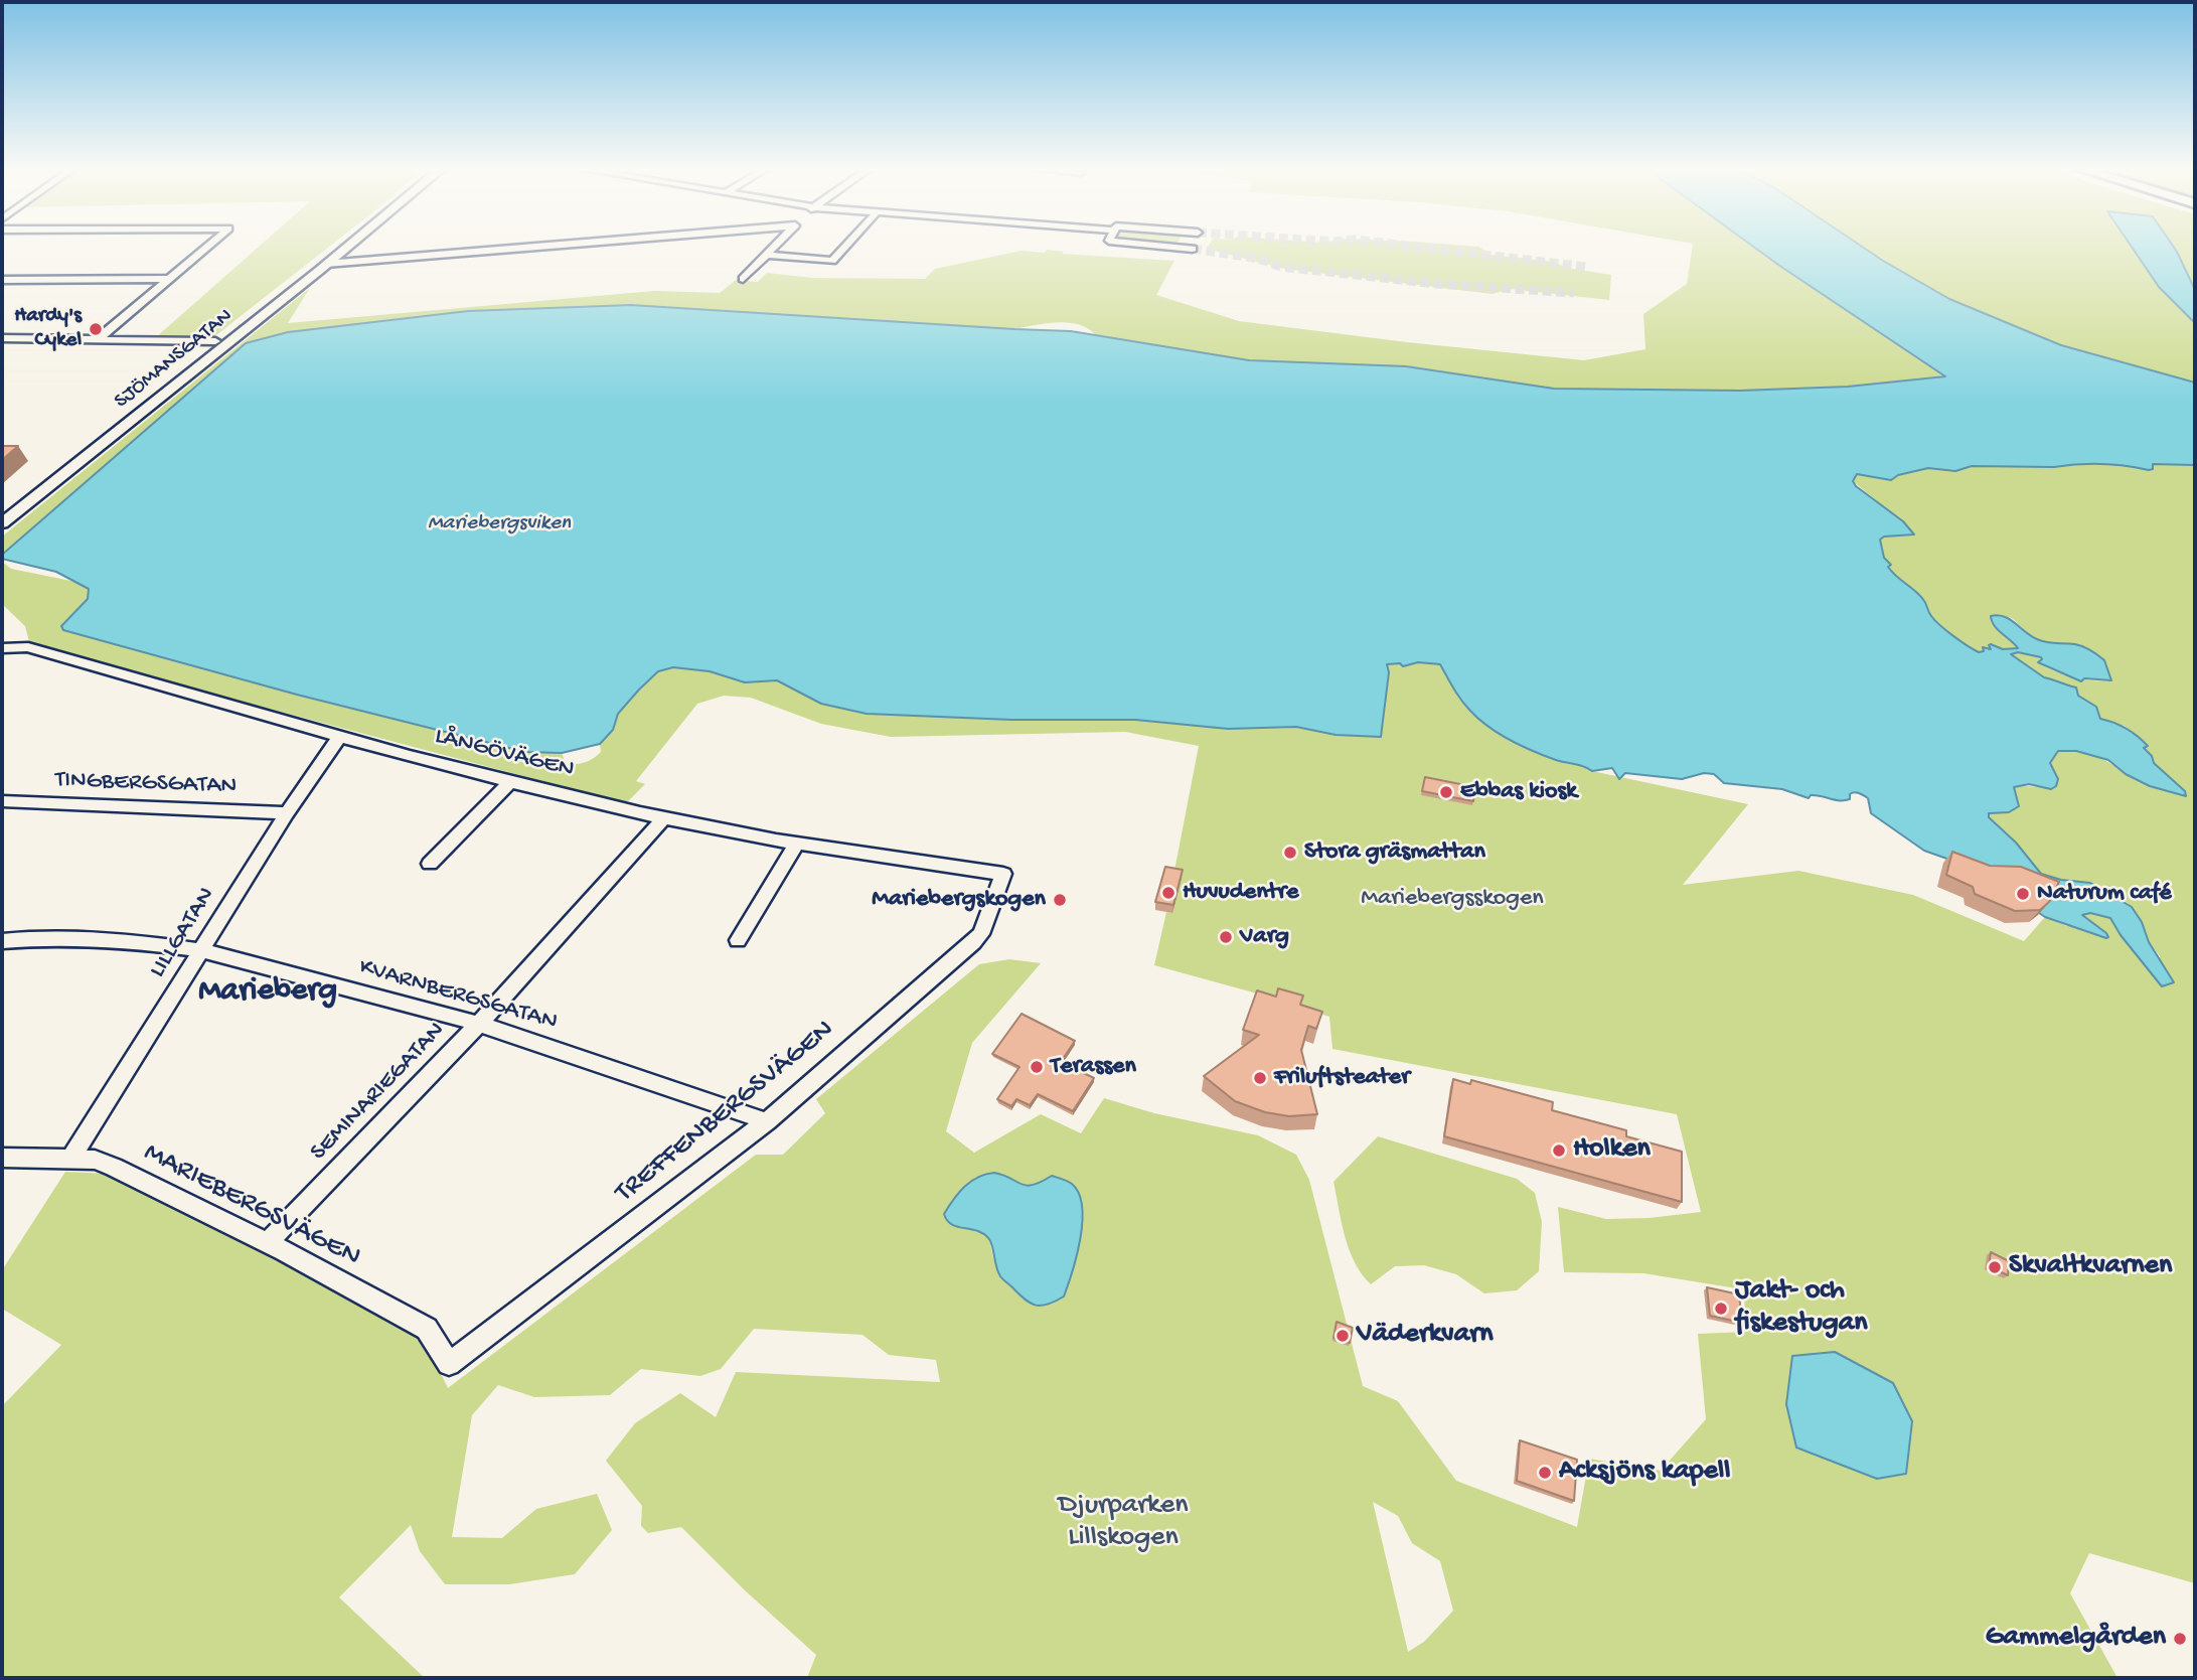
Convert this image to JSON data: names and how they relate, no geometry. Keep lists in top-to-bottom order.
{
  "streets": {
    "street": [
      "SJÖMANSGATAN",
      "LÅNGÖVÄGEN",
      "TINGBERGSGATAN",
      "LILLGATAN",
      "KVARNBERGSGATAN",
      "SEMINARIEGATAN",
      "TREFFENBERGSVÄGEN",
      "MARIEBERGSVÄGEN"
    ]
  },
  "crossings": [
    ["LÅNGÖVÄGEN", "LILLGATAN"],
    ["LÅNGÖVÄGEN", "SEMINARIEGATAN"],
    ["LÅNGÖVÄGEN", "TREFFENBERGSVÄGEN"],
    ["TINGBERGSGATAN", "LILLGATAN"],
    ["LILLGATAN", "KVARNBERGSGATAN"],
    ["LILLGATAN", "MARIEBERGSVÄGEN"],
    ["KVARNBERGSGATAN", "SEMINARIEGATAN"],
    ["KVARNBERGSGATAN", "TREFFENBERGSVÄGEN"],
    ["SEMINARIEGATAN", "MARIEBERGSVÄGEN"],
    ["TREFFENBERGSVÄGEN", "MARIEBERGSVÄGEN"]
  ],
  "districts": ["Marieberg"],
  "water": ["Mariebergsviken"],
  "parks": ["Mariebergsskogen", "Djurparken Lillskogen"],
  "places": [
    "Hardy's Cykel",
    "Ebbas kiosk",
    "Stora gräsmattan",
    "Huvudentre",
    "Naturum café",
    "Mariebergskogen",
    "Varg",
    "Terassen",
    "Friluftsteater",
    "Holken",
    "Skvaltkvarnen",
    "Jakt- och fiskestugan",
    "Väderkvarn",
    "Acksjöns kapell",
    "Gammelgården"
  ]
}
